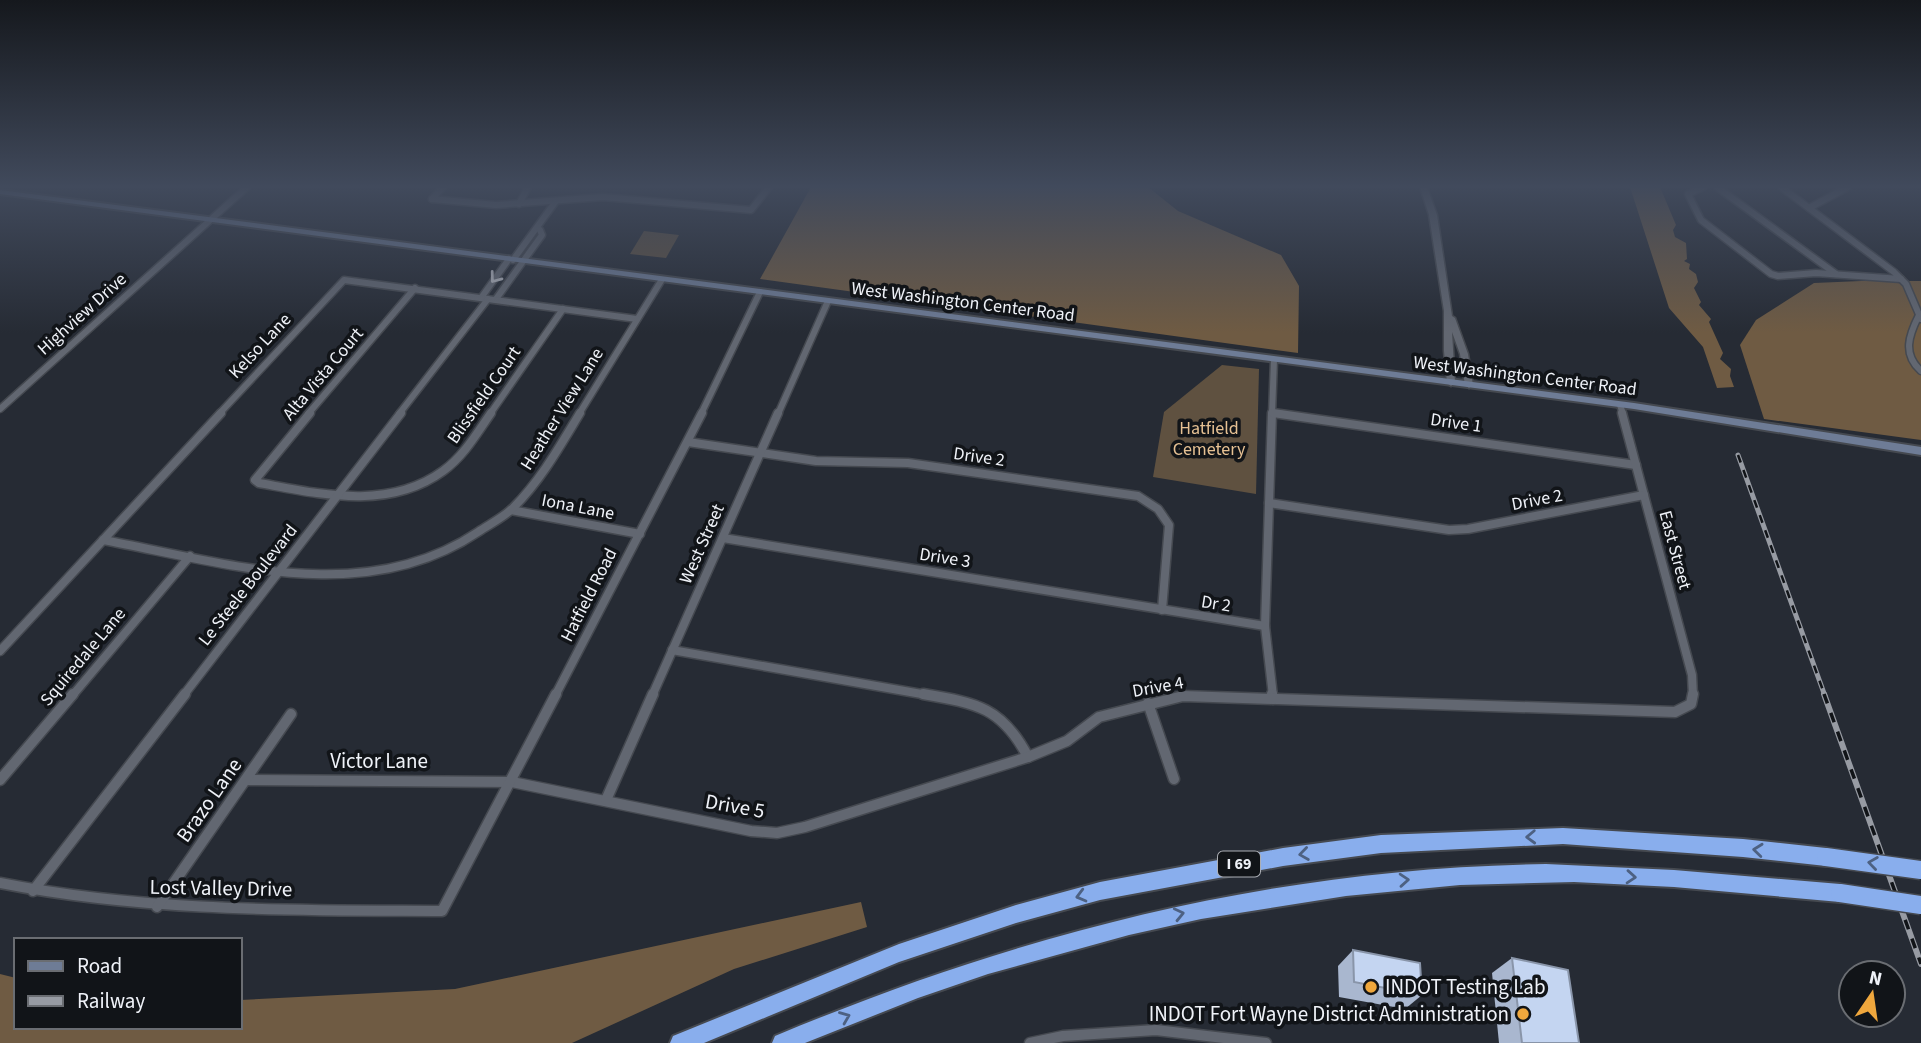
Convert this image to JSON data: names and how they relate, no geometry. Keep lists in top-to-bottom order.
{
  "streets": {
    "highway": ["I 69"],
    "main road": ["West Washington Center Road"],
    "street": [
      "Highview Drive",
      "Kelso Lane",
      "Alta Vista Court",
      "Blissfield Court",
      "Heather View Lane",
      "Drive 1",
      "Drive 2",
      "Iona Lane",
      "West Street",
      "East Street",
      "Drive 3",
      "Le Steele Boulevard",
      "Hatfield Road",
      "Dr 2",
      "Squiredale Lane",
      "Drive 4",
      "Victor Lane",
      "Brazo Lane",
      "Drive 5",
      "Lost Valley Drive"
    ]
  },
  "crossings": [
    ["West Washington Center Road", "Heather View Lane"],
    ["West Washington Center Road", "West Street"],
    ["West Washington Center Road", "East Street"],
    ["West Washington Center Road", "Le Steele Boulevard"],
    ["West Washington Center Road", "Hatfield Road"],
    ["Kelso Lane", "Alta Vista Court"],
    ["Kelso Lane", "Blissfield Court"],
    ["Kelso Lane", "Heather View Lane"],
    ["Kelso Lane", "Le Steele Boulevard"],
    ["Alta Vista Court", "Blissfield Court"],
    ["Blissfield Court", "Le Steele Boulevard"],
    ["Heather View Lane", "Iona Lane"],
    ["Heather View Lane", "Le Steele Boulevard"],
    ["Heather View Lane", "Squiredale Lane"],
    ["Drive 1", "East Street"],
    ["Drive 2", "West Street"],
    ["Drive 2", "East Street"],
    ["Drive 2", "Drive 3"],
    ["Drive 2", "Hatfield Road"],
    ["Drive 2", "Dr 2"],
    ["Iona Lane", "Hatfield Road"],
    ["West Street", "Drive 3"],
    ["West Street", "Drive 5"],
    ["East Street", "Drive 4"],
    ["Drive 3", "Dr 2"],
    ["Le Steele Boulevard", "Lost Valley Drive"],
    ["Hatfield Road", "Victor Lane"],
    ["Hatfield Road", "Drive 5"],
    ["Hatfield Road", "Lost Valley Drive"],
    ["Drive 4", "Drive 5"],
    ["Victor Lane", "Brazo Lane"],
    ["Victor Lane", "Drive 5"],
    ["Brazo Lane", "Lost Valley Drive"]
  ],
  "parks": ["Hatfield Cemetery"],
  "places": ["INDOT Testing Lab", "INDOT Fort Wayne District Administration"],
  "legend": ["Road", "Railway"],
  "north": "top"
}
